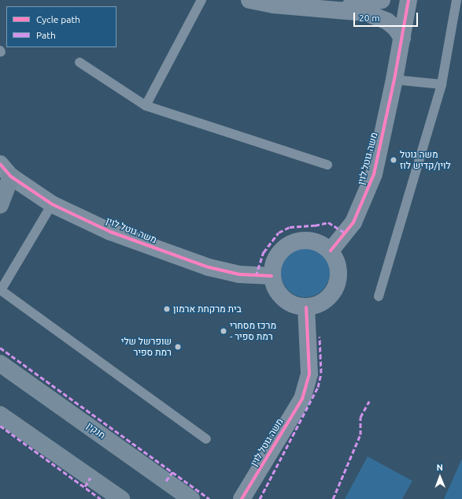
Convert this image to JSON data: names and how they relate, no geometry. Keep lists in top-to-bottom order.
{
  "streets": {
    "main road": ["חנקין"],
    "street": ["משה גוטל לוין"]
  },
  "places": [
    "משה גוטל לוין/קדיש לוז",
    "בית מרקחת ארמון",
    "מרכז מסחרי - רמת ספיר",
    "שופרשל שלי רמת ספיר"
  ],
  "legend": ["Cycle path", "Path"],
  "scale_bar": "20 m",
  "north": "top"
}
